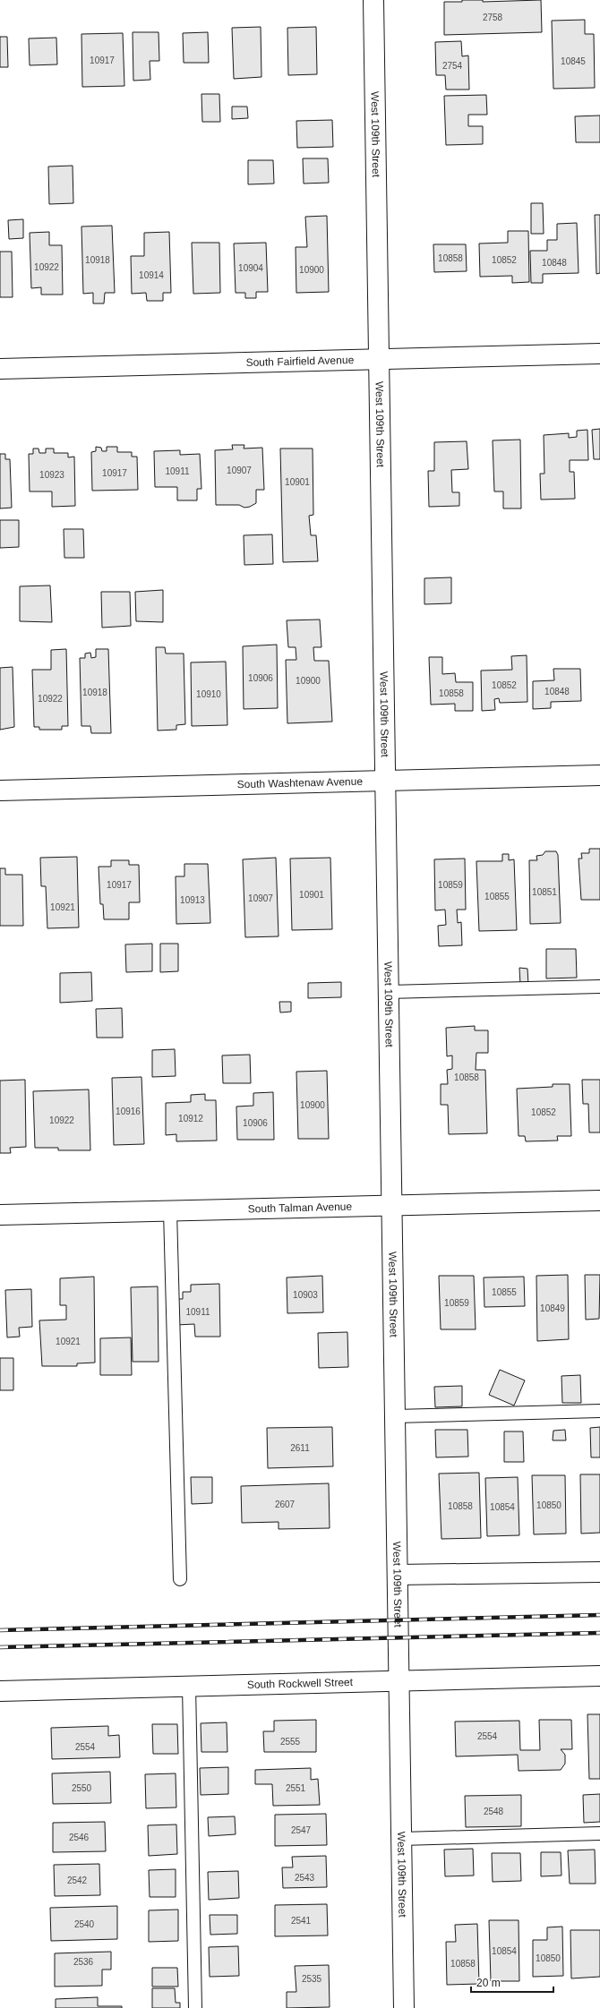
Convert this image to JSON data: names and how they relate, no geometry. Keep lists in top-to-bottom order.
{
  "streets": {
    "street": [
      "West 109th Street",
      "South Fairfield Avenue",
      "South Washtenaw Avenue",
      "South Talman Avenue",
      "South Rockwell Street"
    ]
  },
  "crossings": [
    ["West 109th Street", "South Fairfield Avenue"],
    ["West 109th Street", "South Washtenaw Avenue"],
    ["West 109th Street", "South Talman Avenue"],
    ["West 109th Street", "South Rockwell Street"]
  ],
  "house_numbers": [
    "2758",
    "10917",
    "10845",
    "2754",
    "10858",
    "10918",
    "10852",
    "10848",
    "10922",
    "10904",
    "10900",
    "10914",
    "10907",
    "10911",
    "10917",
    "10923",
    "10901",
    "10906",
    "10900",
    "10852",
    "10848",
    "10918",
    "10858",
    "10910",
    "10922",
    "10917",
    "10859",
    "10851",
    "10901",
    "10855",
    "10907",
    "10913",
    "10921",
    "10858",
    "10900",
    "10916",
    "10852",
    "10912",
    "10922",
    "10906",
    "10855",
    "10903",
    "10859",
    "10849",
    "10911",
    "10921",
    "2611",
    "2607",
    "10850",
    "10858",
    "10854",
    "2554",
    "2555",
    "2554",
    "2550",
    "2551",
    "2548",
    "2547",
    "2546",
    "2543",
    "2542",
    "2541",
    "2540",
    "10854",
    "10850",
    "2536",
    "10858",
    "2535"
  ],
  "scale_bar": "20 m"
}
